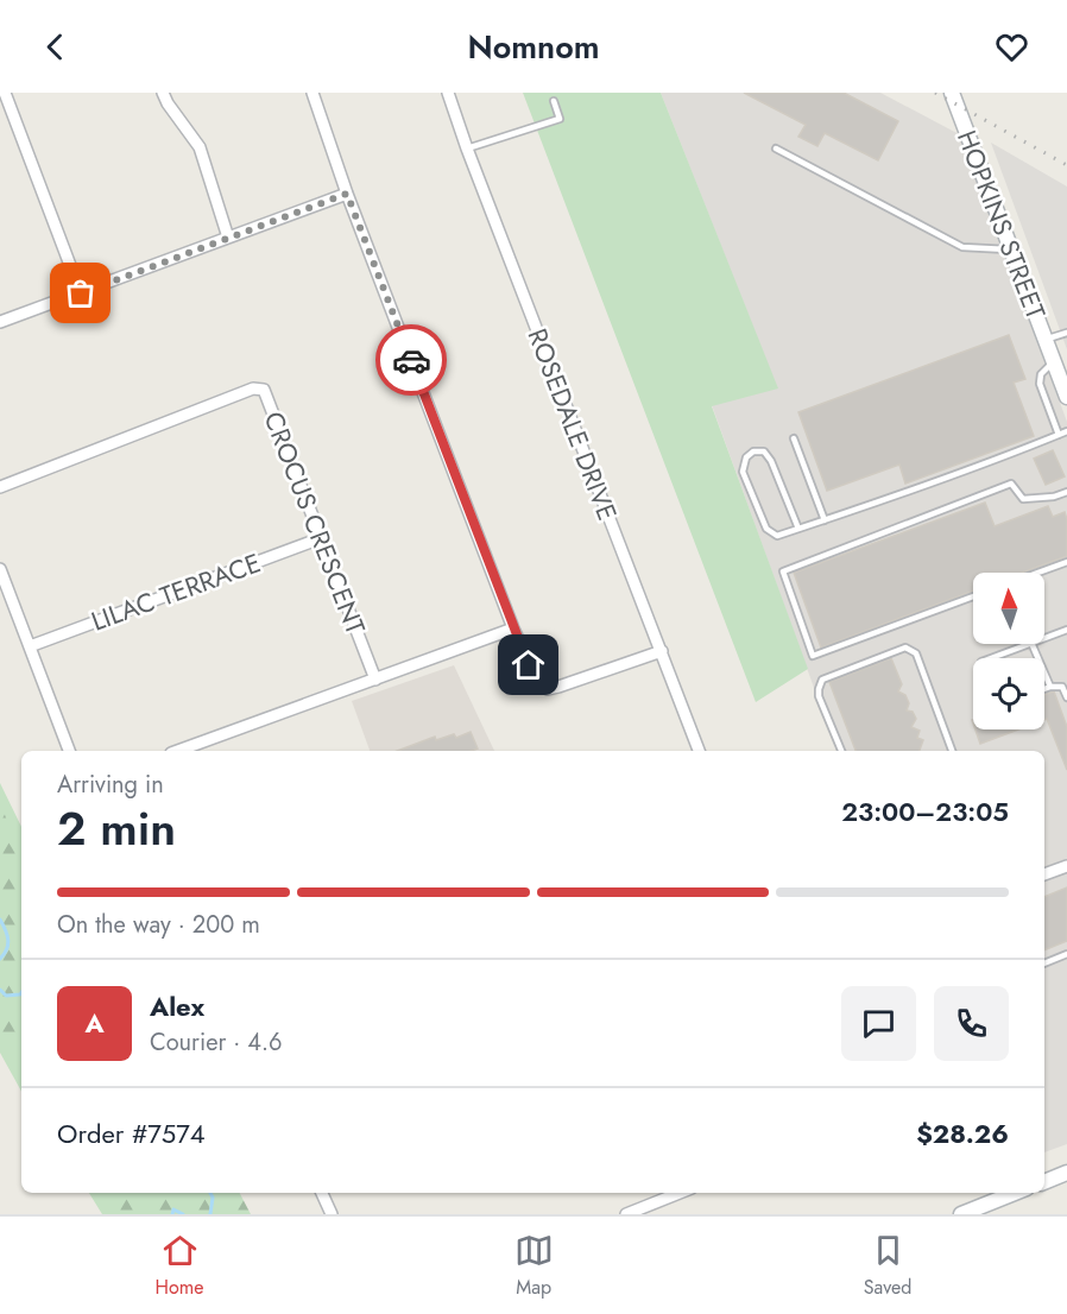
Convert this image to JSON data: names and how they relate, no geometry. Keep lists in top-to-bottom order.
{
  "streets": {
    "main road": ["HOPKINS STREET"],
    "street": ["ROSEDALE DRIVE", "CROCUS CRESCENT", "LILAC TERRACE"]
  },
  "crossings": [
    ["CROCUS CRESCENT", "LILAC TERRACE"]
  ],
  "north": "top",
  "page": {
    "header": "Nomnom",
    "heading": ["2 min", "Arriving in", "23:00–23:05"],
    "panel": [
      "Alex",
      "Courier · 4.6",
      "Order #7574",
      "$28.26"
    ],
    "bar": "On the way · 200 m",
    "round": "A",
    "tabs": ["Home", "Map", "Saved"]
  }
}
